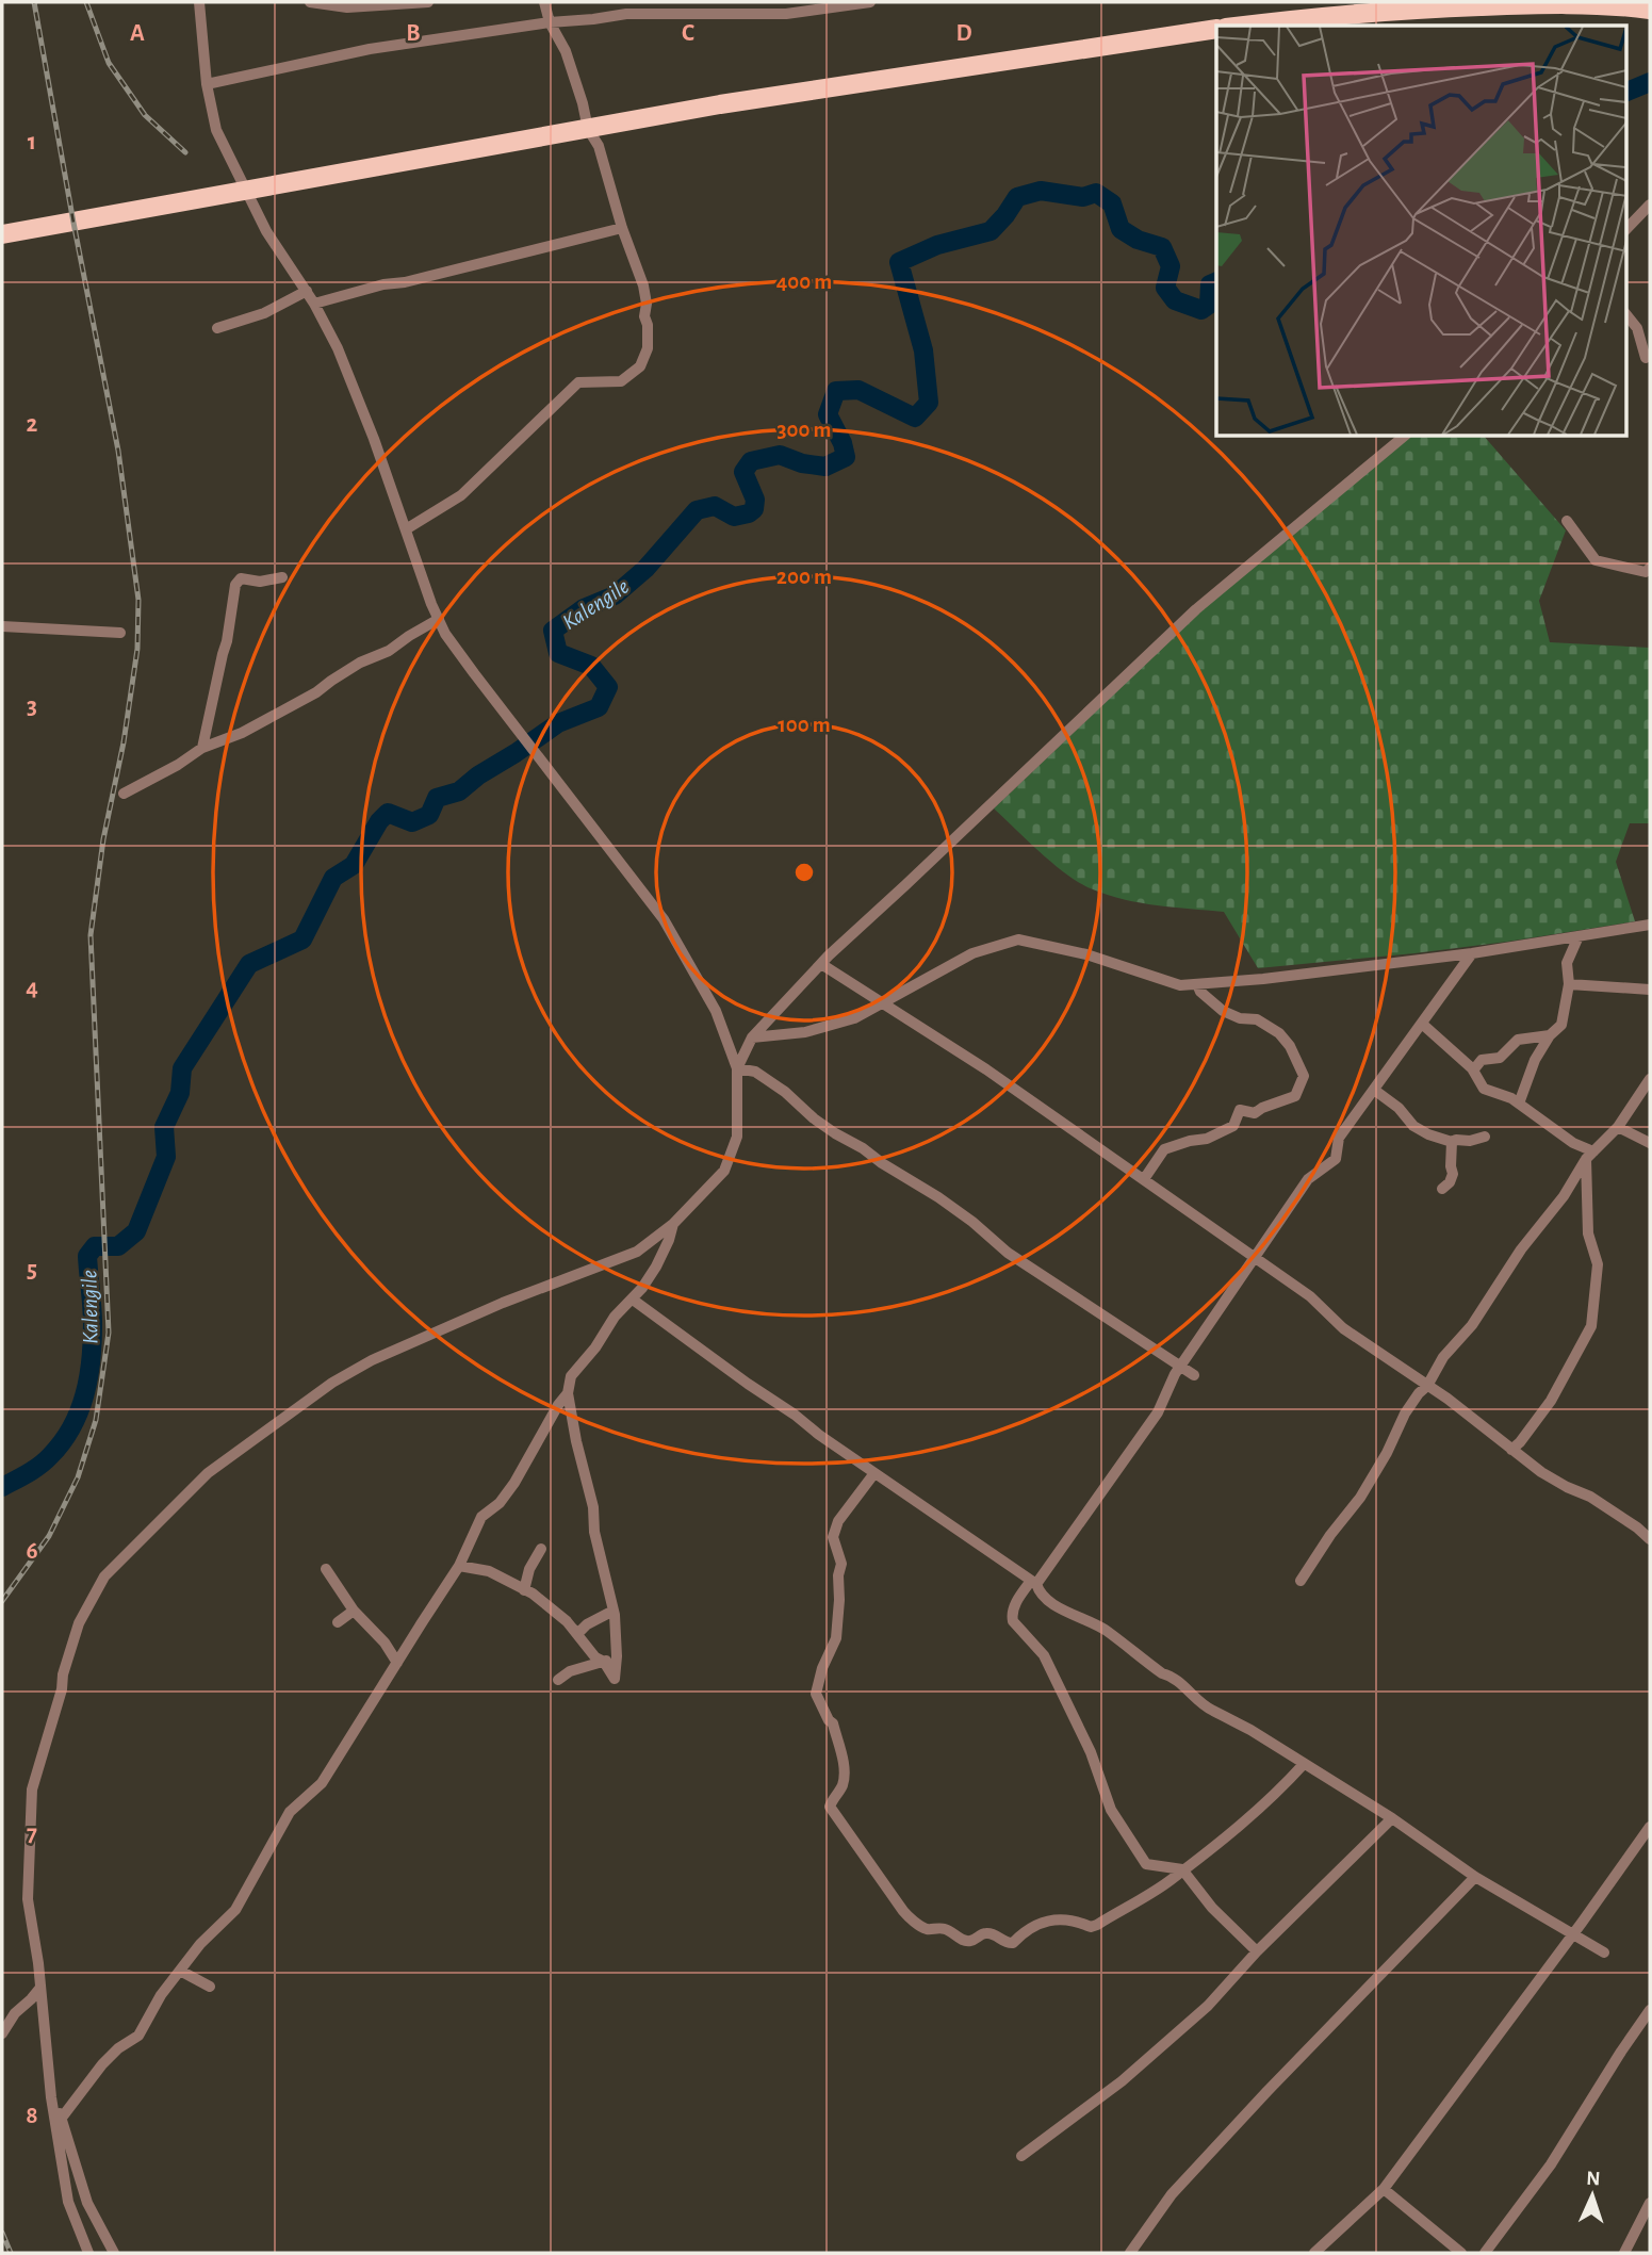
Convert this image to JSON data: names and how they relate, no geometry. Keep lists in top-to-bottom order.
{
  "water": ["Kalengile"],
  "north": "top",
  "grid": {
    "columns": [
      "A",
      "B",
      "C",
      "D"
    ],
    "rows": [
      "1",
      "2",
      "3",
      "4",
      "5",
      "6",
      "7",
      "8"
    ]
  },
  "rings": [
    "400 m",
    "300 m",
    "200 m",
    "100 m"
  ]
}
